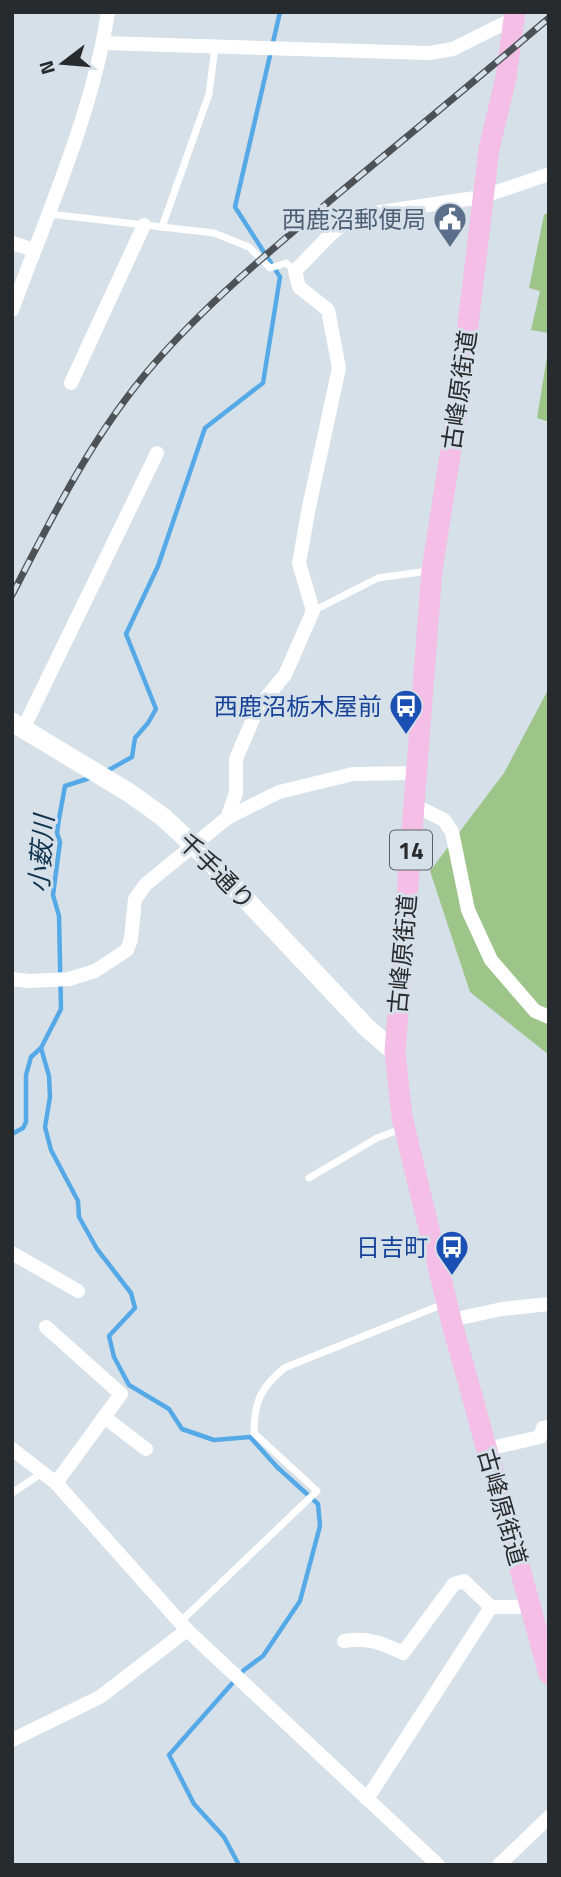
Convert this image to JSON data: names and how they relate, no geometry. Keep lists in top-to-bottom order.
{
  "streets": {
    "main road": ["古峰原街道", "14"],
    "street": ["千手通り"]
  },
  "crossings": [
    ["古峰原街道", "千手通り"]
  ],
  "water": ["小薮川"],
  "places": {
    "public building": ["西鹿沼郵便局"],
    "bus stop": ["西鹿沼栃木屋前", "日吉町"]
  },
  "north": "left"
}
